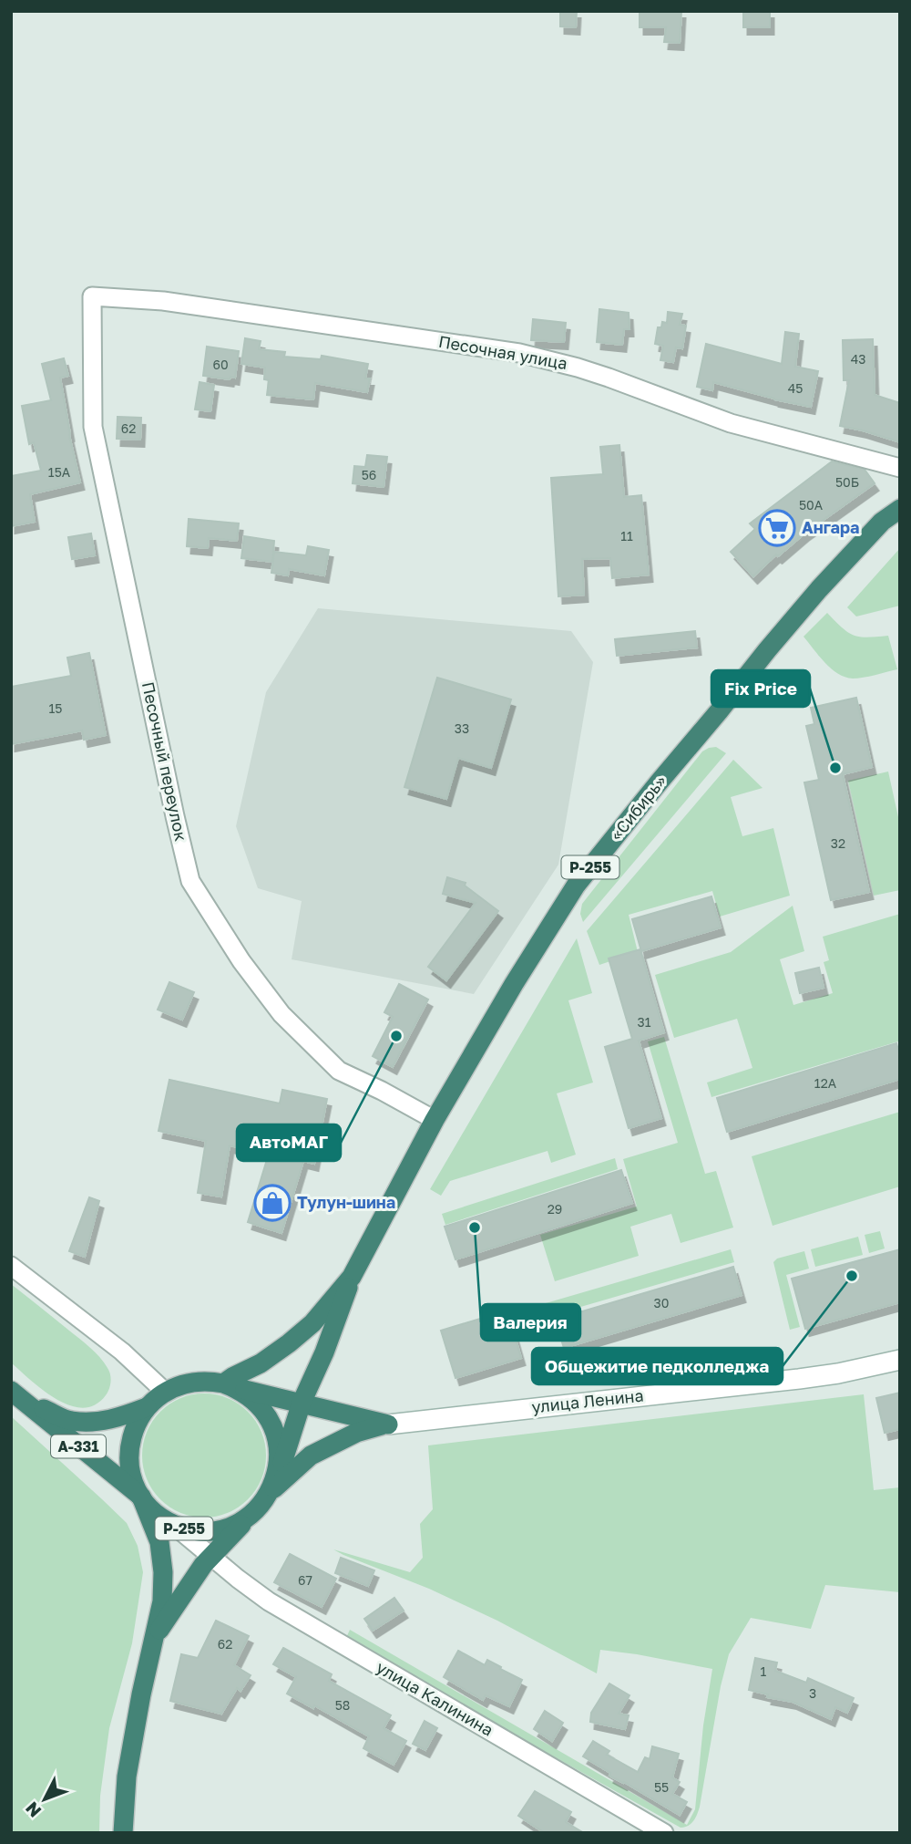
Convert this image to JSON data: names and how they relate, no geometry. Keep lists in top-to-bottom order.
{
  "streets": {
    "highway": ["«Сибирь»", "Р-255", "А-331"],
    "main road": ["улица Ленина"],
    "street": ["Песочная улица", "Песочный переулок", "улица Калинина"]
  },
  "crossings": [
    ["Песочная улица", "Песочный переулок"],
    ["Песочный переулок", "«Сибирь»"],
    ["«Сибирь»", "Р-255"],
    ["Р-255", "А-331"],
    ["Р-255", "улица Калинина"],
    ["А-331", "улица Калинина"]
  ],
  "places": {
    "supermarket": ["Ангара"],
    "other": [
      "Fix Price",
      "АвтоМАГ",
      "Валерия",
      "Общежитие педколледжа"
    ],
    "shop": ["Тулун-шина"]
  },
  "house_numbers": [
    "43",
    "60",
    "45",
    "62",
    "15А",
    "56",
    "50Б",
    "50А",
    "11",
    "15",
    "33",
    "32",
    "31",
    "12А",
    "29",
    "30",
    "67",
    "62",
    "1",
    "3",
    "58",
    "55"
  ],
  "north": "bottom left"
}
